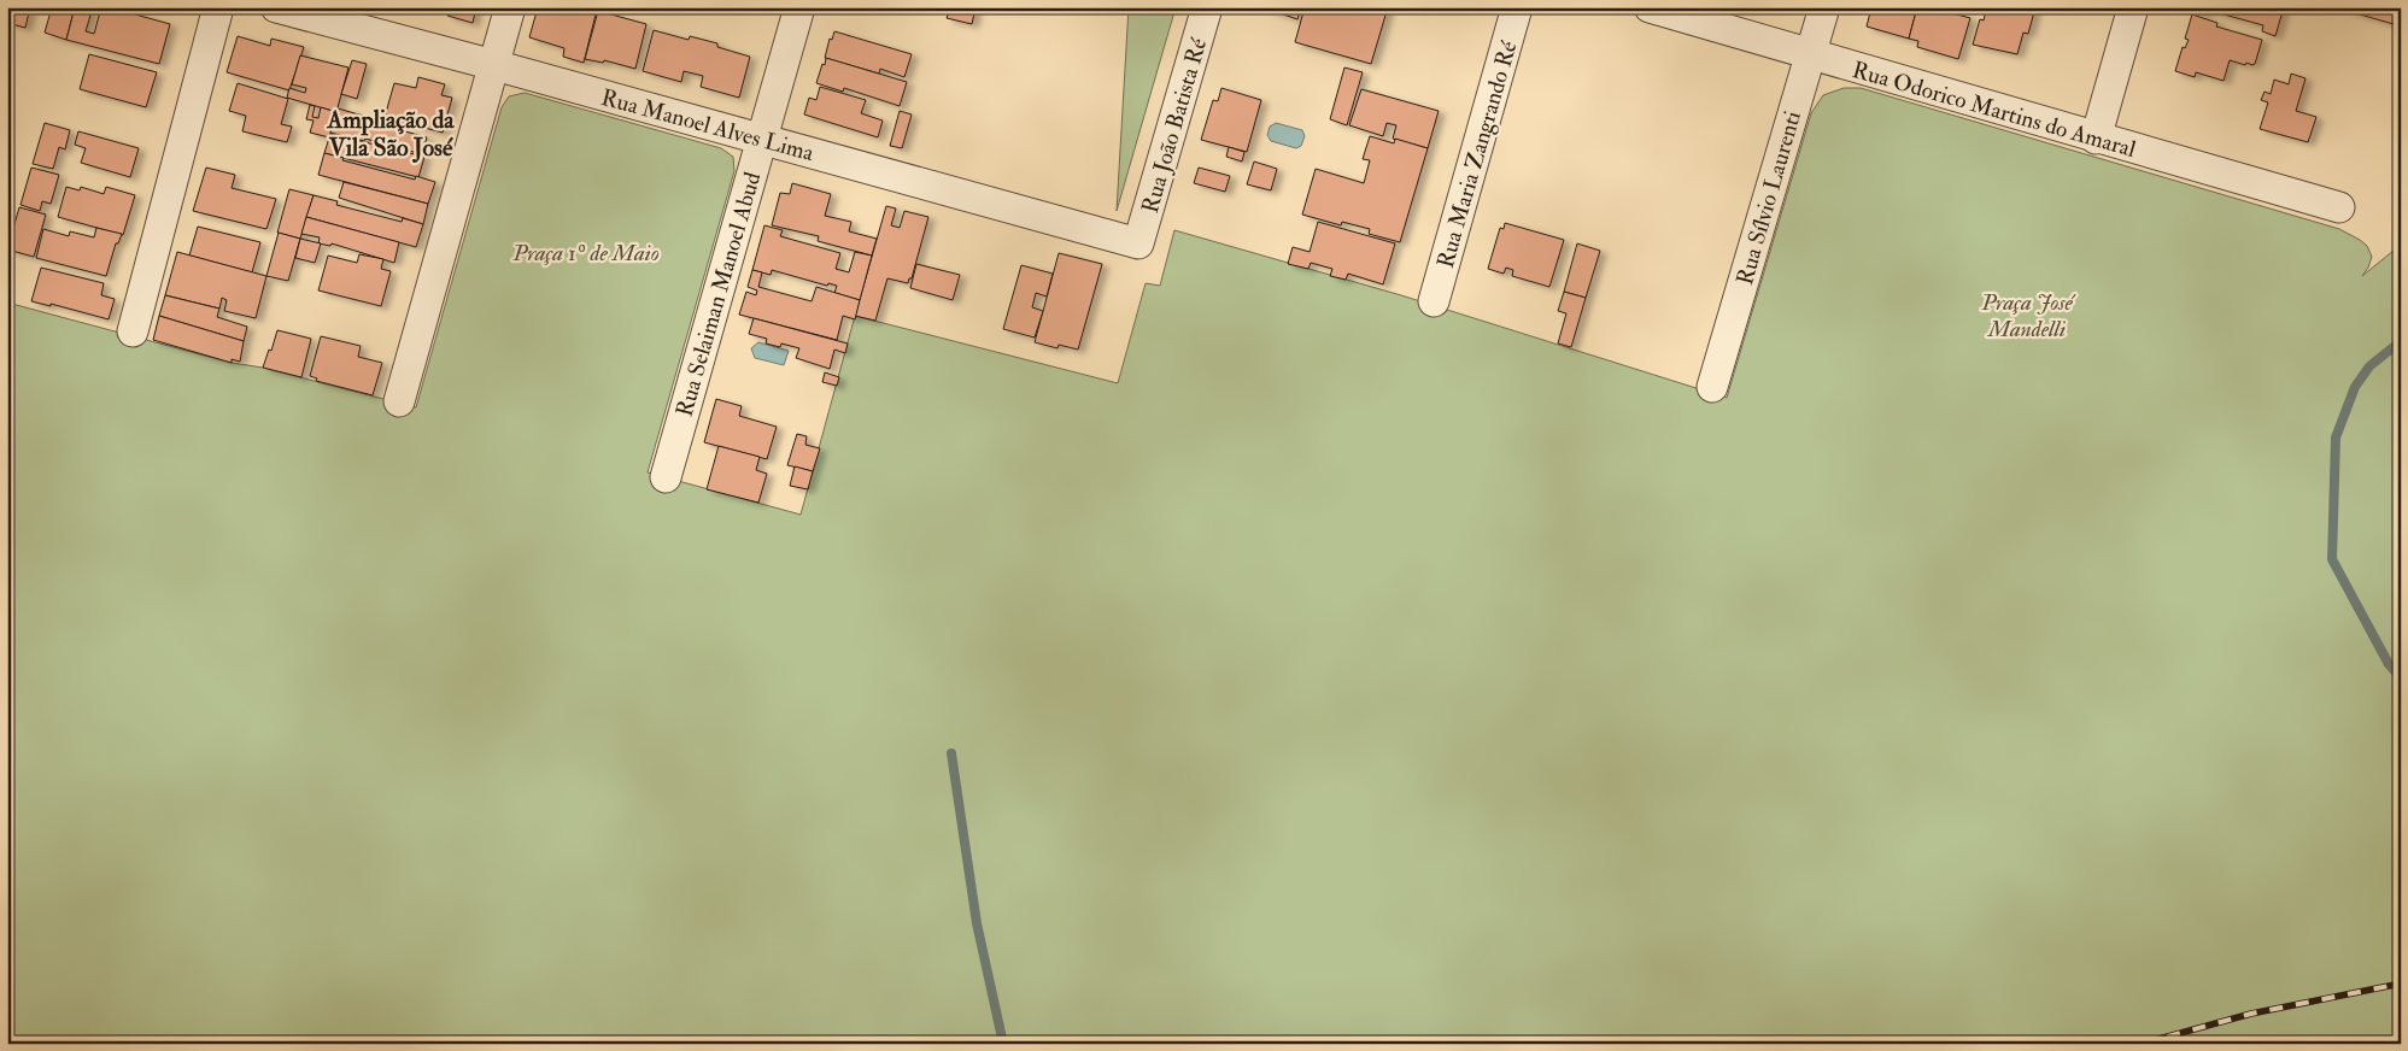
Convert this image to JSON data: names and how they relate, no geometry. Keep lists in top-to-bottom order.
{
  "streets": {
    "street": [
      "Rua Odorico Martins do Amaral",
      "Rua Manoel Alves Lima",
      "Rua João Batista Ré",
      "Rua Maria Zangrando Ré",
      "Rua Sílvio Laurenti",
      "Rua Selaiman Manoel Abud"
    ]
  },
  "crossings": [
    ["Rua Odorico Martins do Amaral", "Rua Sílvio Laurenti"],
    ["Rua Manoel Alves Lima", "Rua João Batista Ré"],
    ["Rua Manoel Alves Lima", "Rua Selaiman Manoel Abud"]
  ],
  "districts": ["Ampliação da Vila São José"],
  "parks": ["Praça 1º de Maio", "Praça José Mandelli"]
}
